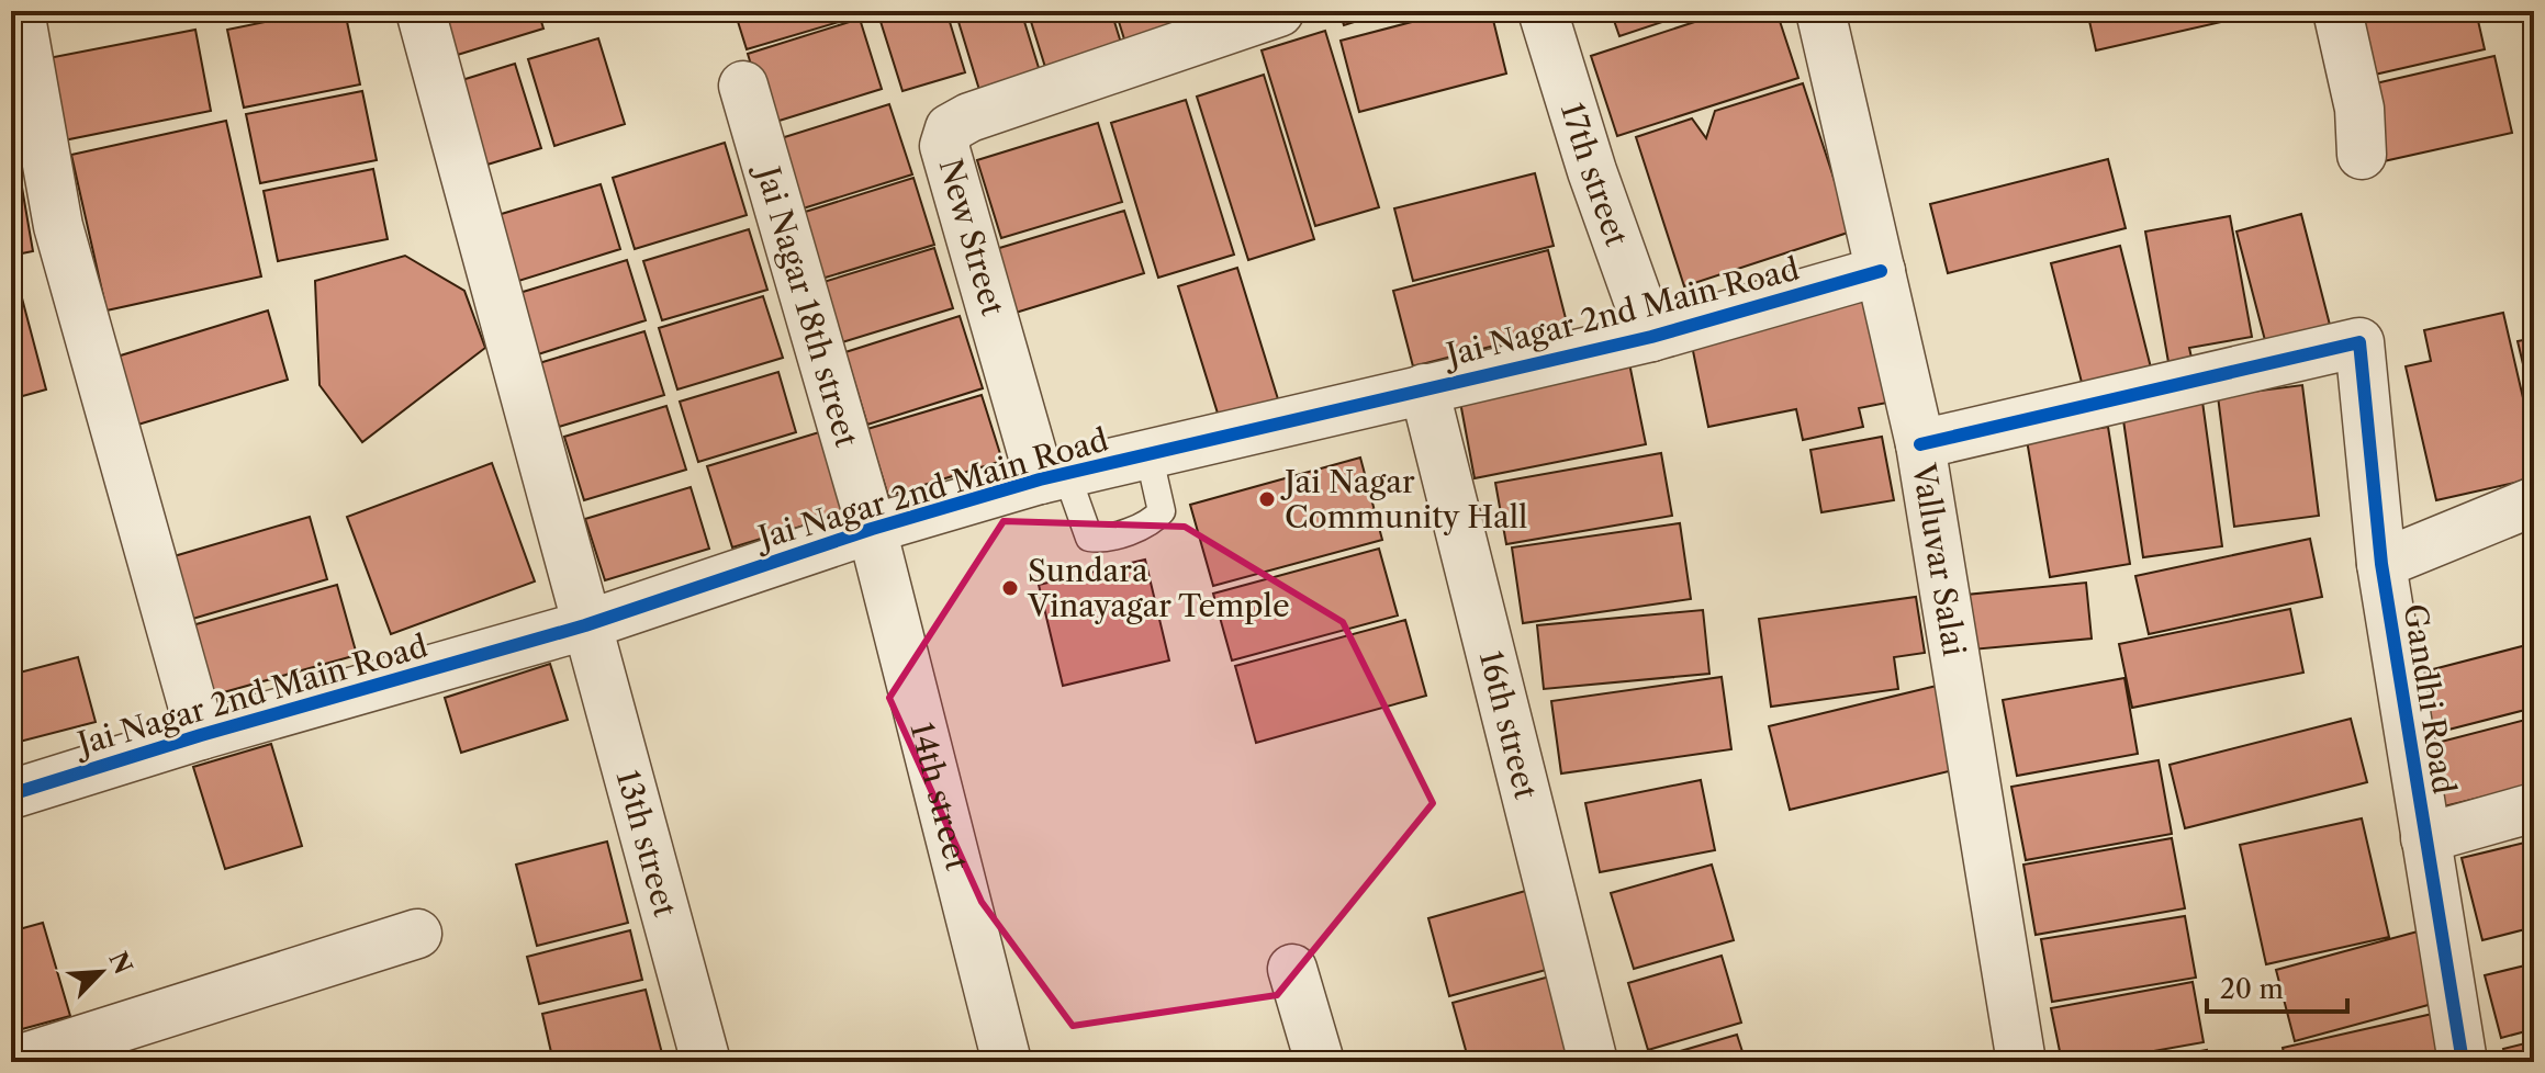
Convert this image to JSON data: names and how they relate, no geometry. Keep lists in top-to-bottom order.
{
  "streets": {
    "street": [
      "17th street",
      "New Street",
      "Jai Nagar 18th street",
      "Jai Nagar 2nd Main Road",
      "Valluvar Salai",
      "Gandhi Road",
      "16th street",
      "14th street",
      "13th street"
    ]
  },
  "crossings": [
    ["17th street", "Jai Nagar 2nd Main Road"],
    ["New Street", "Jai Nagar 2nd Main Road"],
    ["Jai Nagar 18th street", "Jai Nagar 2nd Main Road"],
    ["Jai Nagar 18th street", "14th street"],
    ["Jai Nagar 2nd Main Road", "Valluvar Salai"],
    ["Jai Nagar 2nd Main Road", "16th street"],
    ["Jai Nagar 2nd Main Road", "14th street"],
    ["Jai Nagar 2nd Main Road", "13th street"],
    ["Valluvar Salai", "Gandhi Road"]
  ],
  "places": ["Jai Nagar Community Hall", "Sundara Vinayagar Temple"],
  "scale_bar": "20 m",
  "north": "top right"
}
